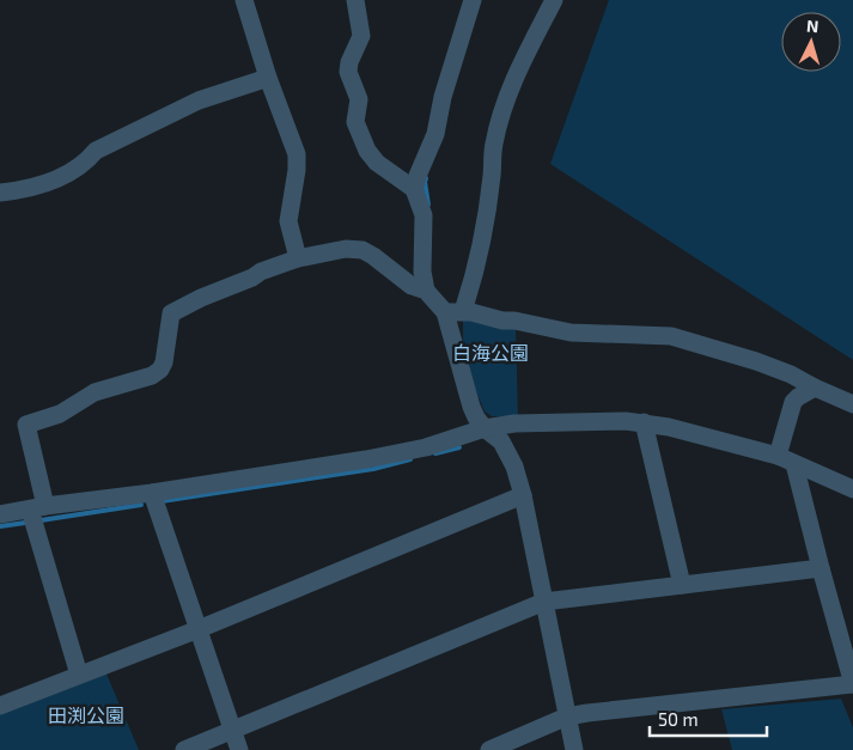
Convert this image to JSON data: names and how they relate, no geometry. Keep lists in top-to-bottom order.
{
  "parks": ["白海公園", "田渕公園"],
  "scale_bar": "50 m",
  "north": "top"
}
